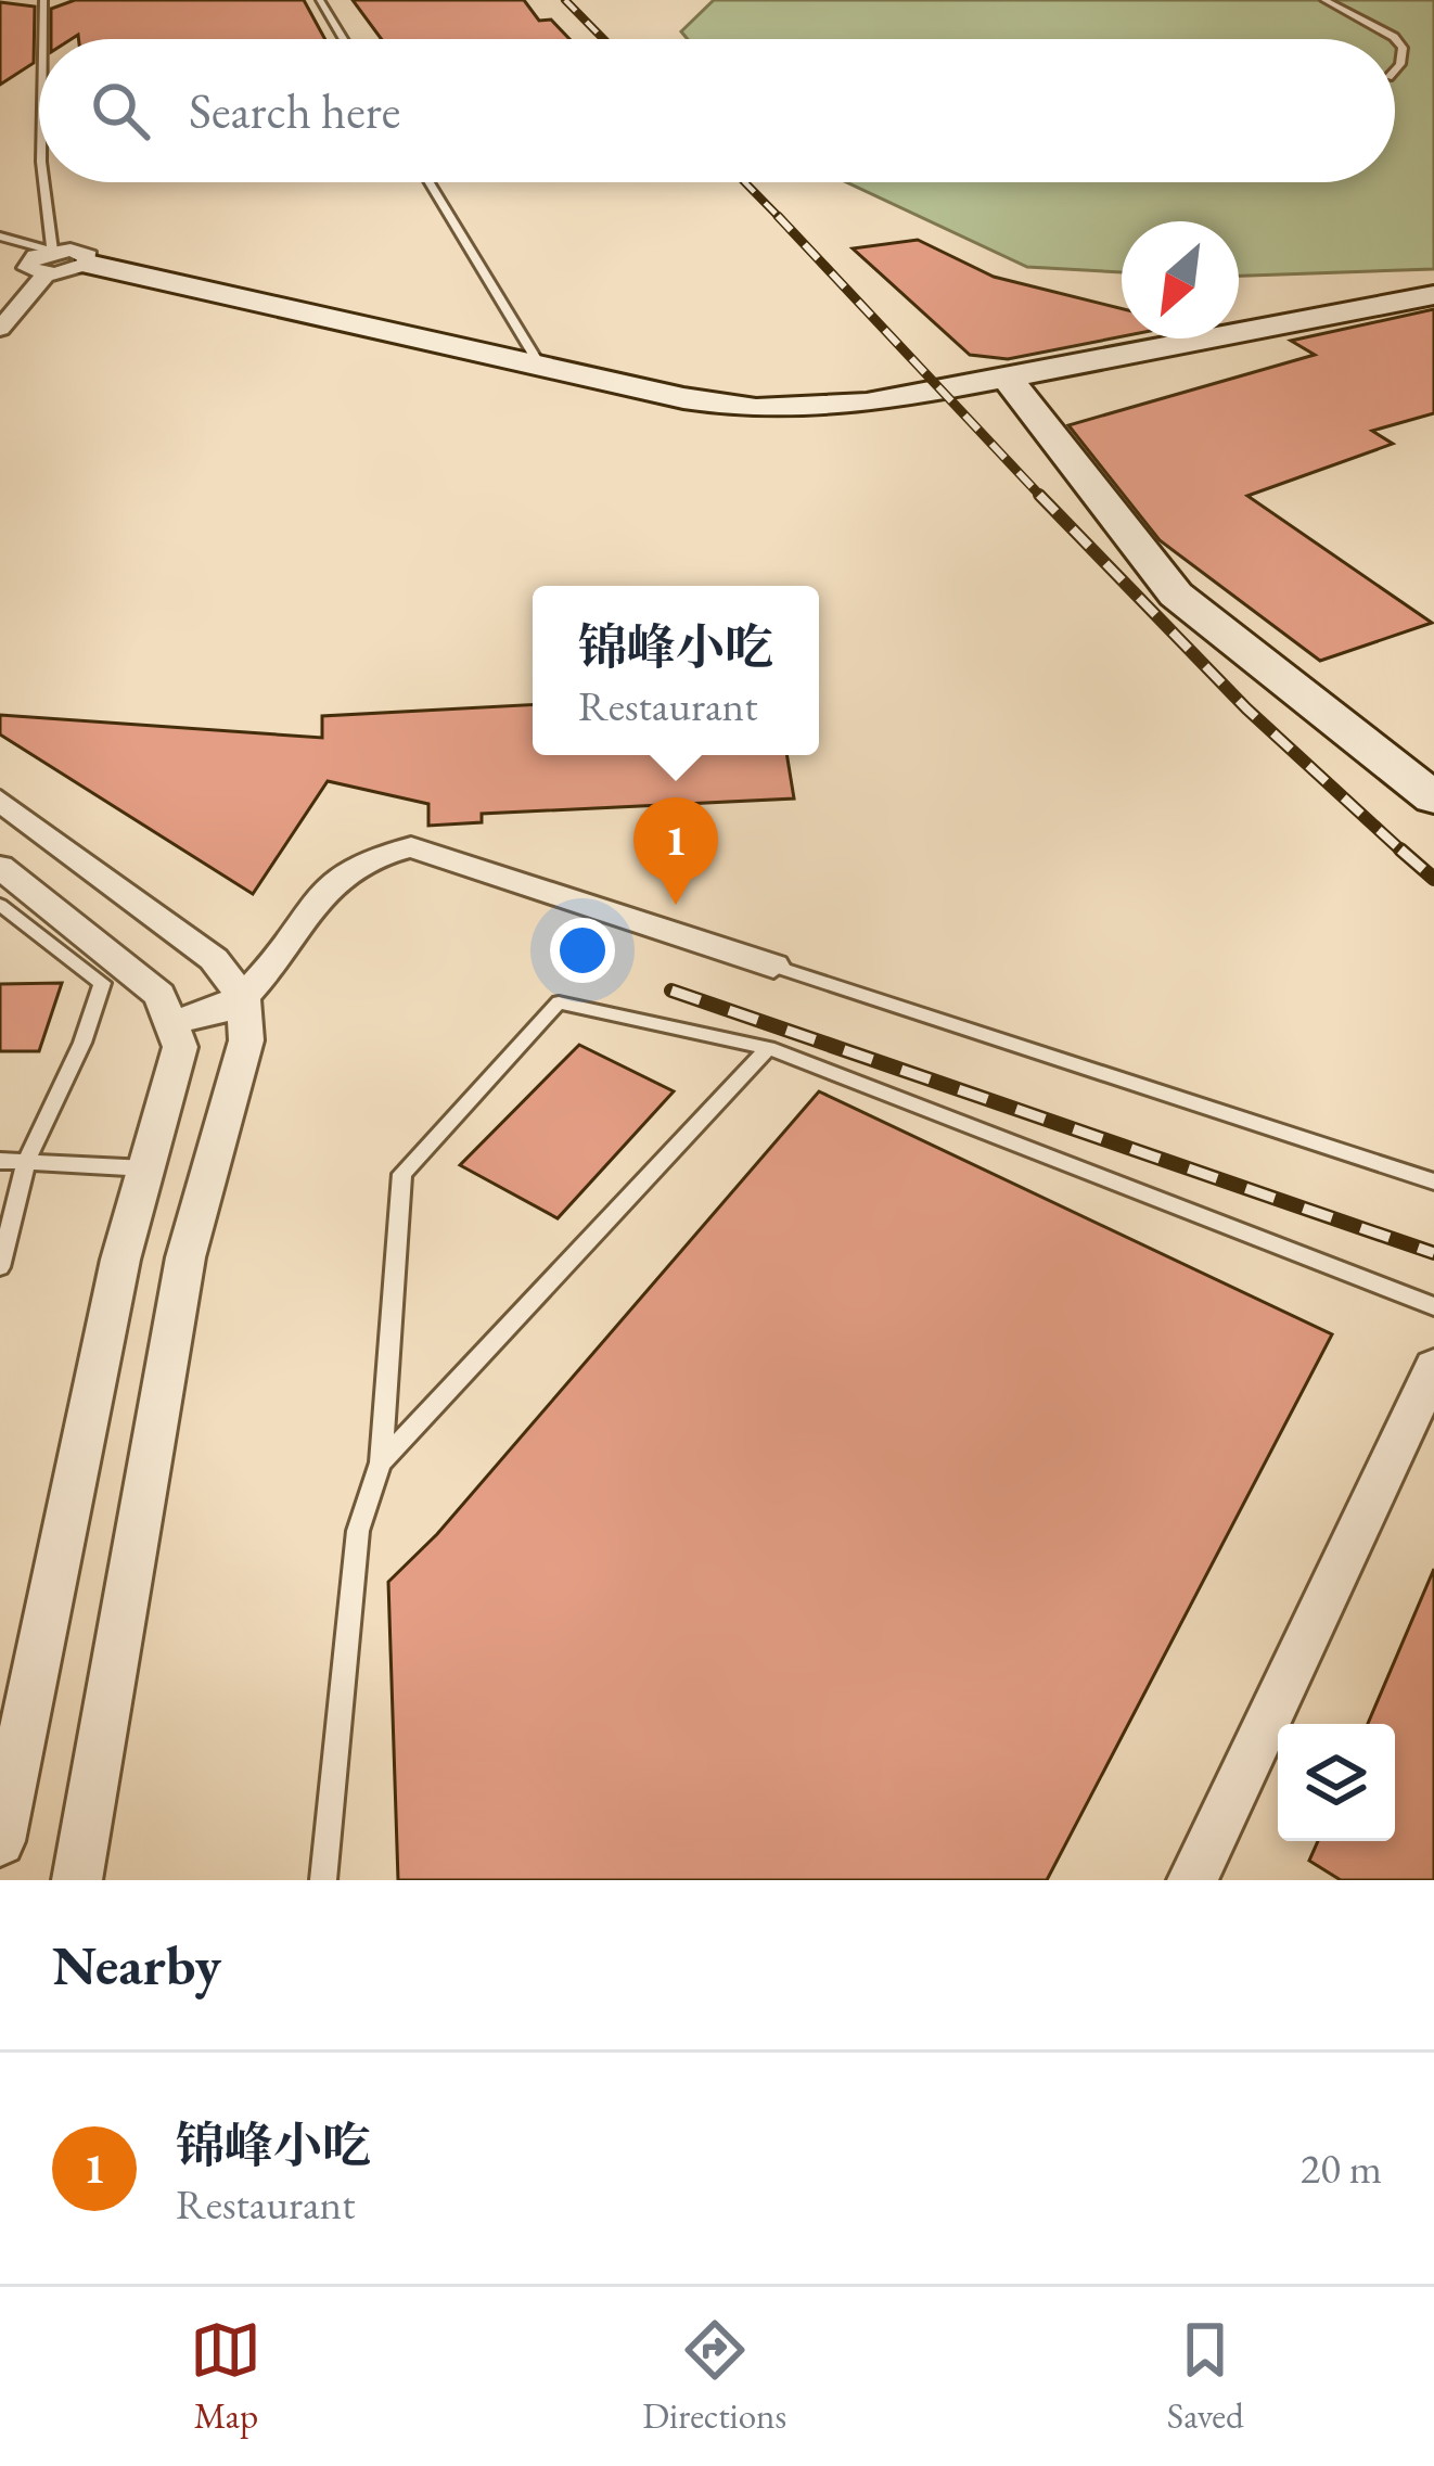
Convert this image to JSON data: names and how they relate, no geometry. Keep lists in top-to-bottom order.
{
  "north": "bottom left",
  "page": {
    "search": "Search here",
    "popup": ["锦峰小吃", "Restaurant"],
    "pins": "1",
    "heading": "Nearby",
    "list": [
      {
        "mark": "1",
        "name": "锦峰小吃",
        "note": "Restaurant",
        "value": "20 m"
      }
    ],
    "nav": ["Map", "Directions", "Saved"]
  }
}
